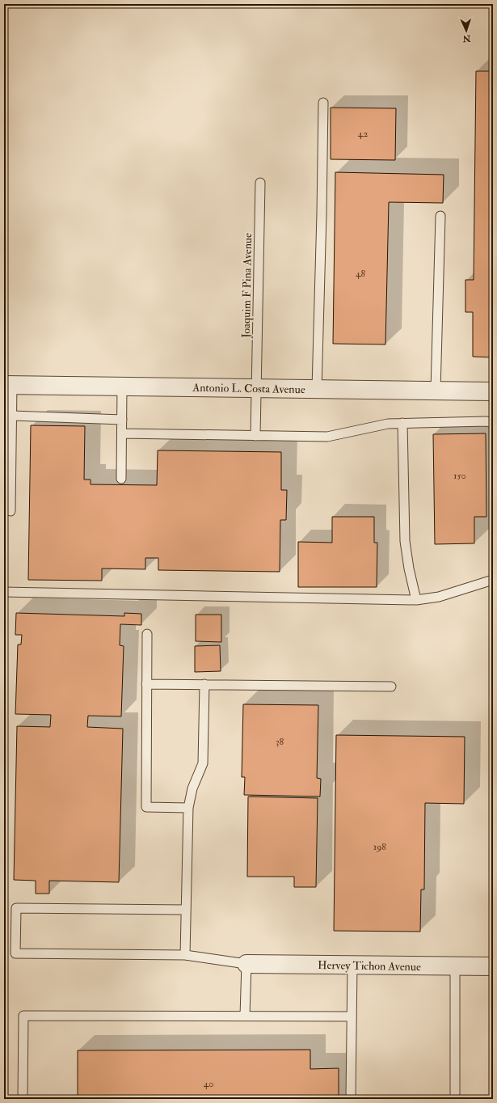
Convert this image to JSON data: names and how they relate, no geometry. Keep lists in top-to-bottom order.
{
  "streets": {
    "street": ["Antonio L. Costa Avenue", "Hervey Tichon Avenue"],
    "lane": ["Joaquim F Pina Avenue"]
  },
  "crossings": [
    ["Joaquim F Pina Avenue", "Antonio L. Costa Avenue"]
  ],
  "house_numbers": [
    "42",
    "48",
    "150",
    "38",
    "198",
    "40"
  ],
  "north": "bottom"
}
